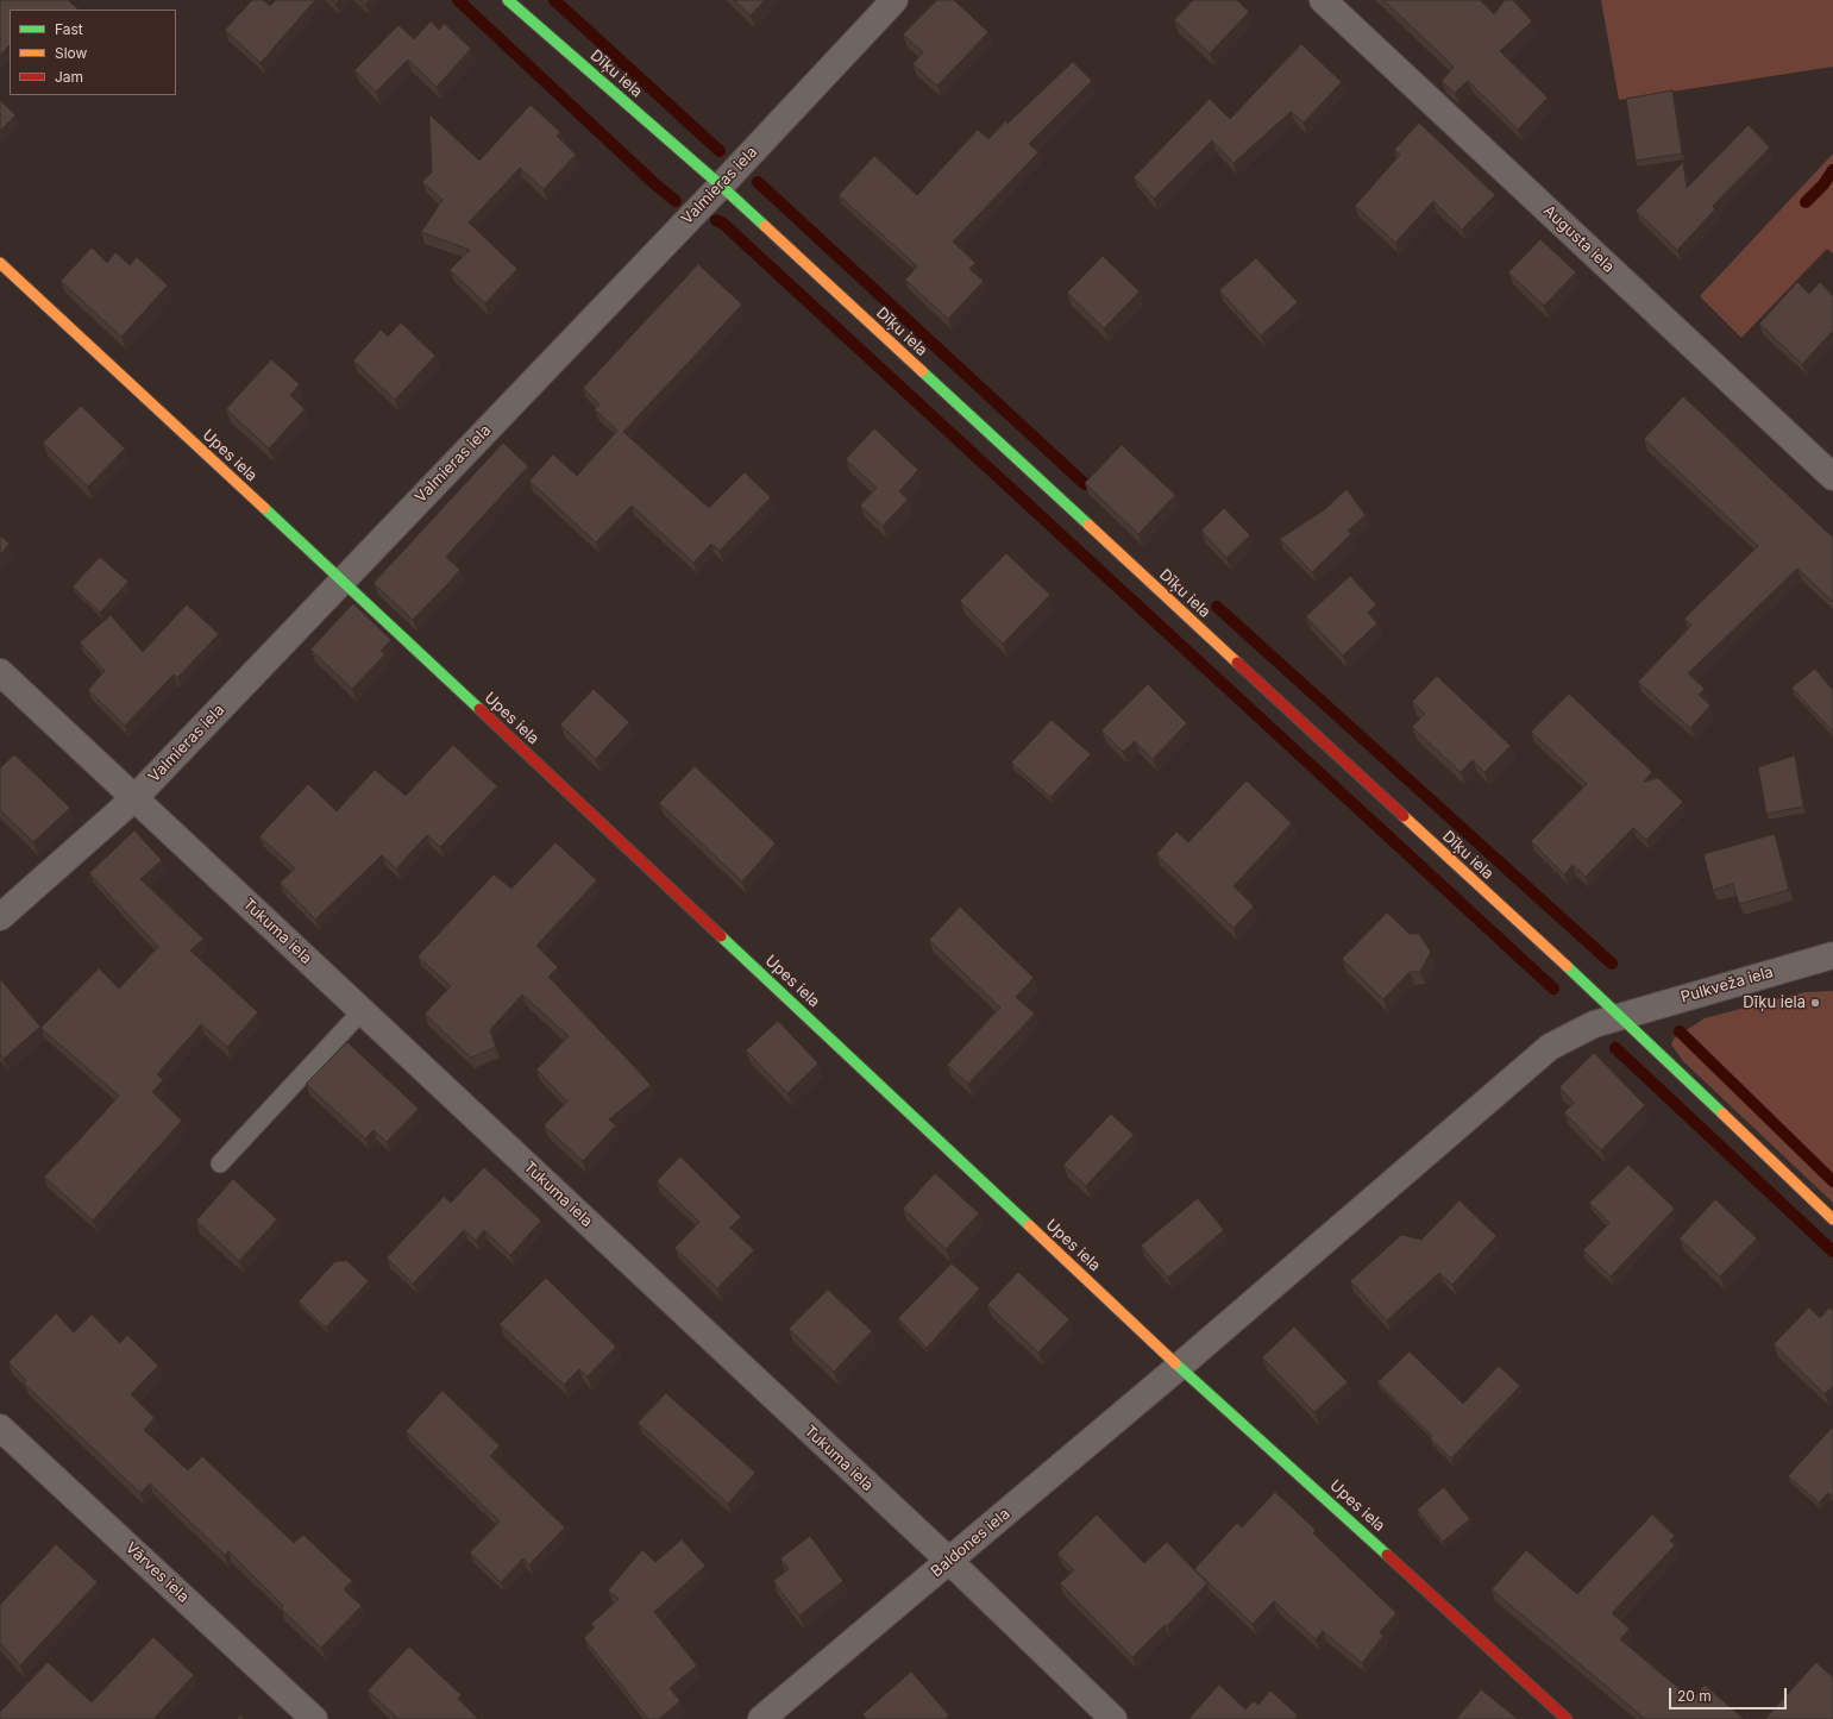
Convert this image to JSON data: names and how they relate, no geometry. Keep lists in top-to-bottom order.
{
  "streets": {
    "street": [
      "Dīķu iela",
      "Valmieras iela",
      "Augusta iela",
      "Upes iela",
      "Tukuma iela",
      "Pulkveža iela",
      "Baldones iela",
      "Vārves iela"
    ]
  },
  "crossings": [
    ["Dīķu iela", "Valmieras iela"],
    ["Dīķu iela", "Pulkveža iela"],
    ["Valmieras iela", "Upes iela"],
    ["Valmieras iela", "Tukuma iela"],
    ["Upes iela", "Pulkveža iela"],
    ["Upes iela", "Baldones iela"],
    ["Tukuma iela", "Baldones iela"],
    ["Pulkveža iela", "Baldones iela"]
  ],
  "places": ["Dīķu iela"],
  "legend": ["Fast", "Slow", "Jam"],
  "scale_bar": "20 m"
}
